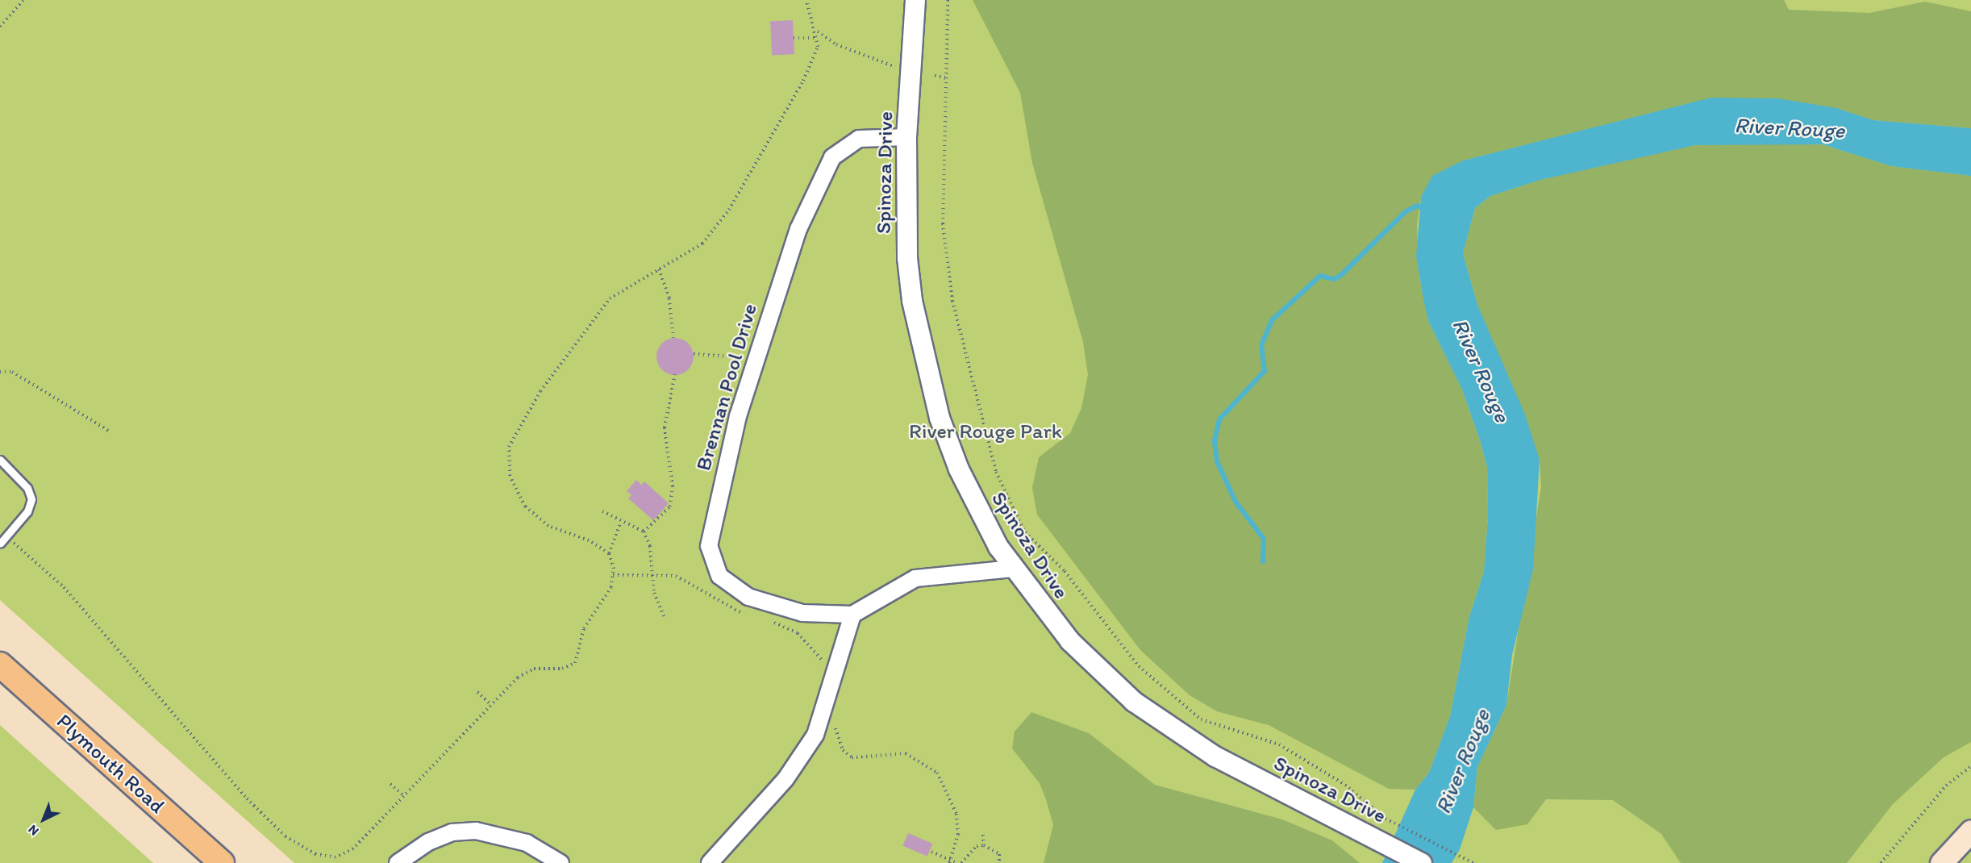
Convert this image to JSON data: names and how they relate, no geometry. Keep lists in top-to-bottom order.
{
  "streets": {
    "main road": ["Plymouth Road"],
    "street": ["Spinoza Drive", "Brennan Pool Drive"]
  },
  "crossings": [
    ["Spinoza Drive", "Brennan Pool Drive"]
  ],
  "water": ["River Rouge"],
  "parks": ["River Rouge Park"],
  "north": "bottom left"
}
